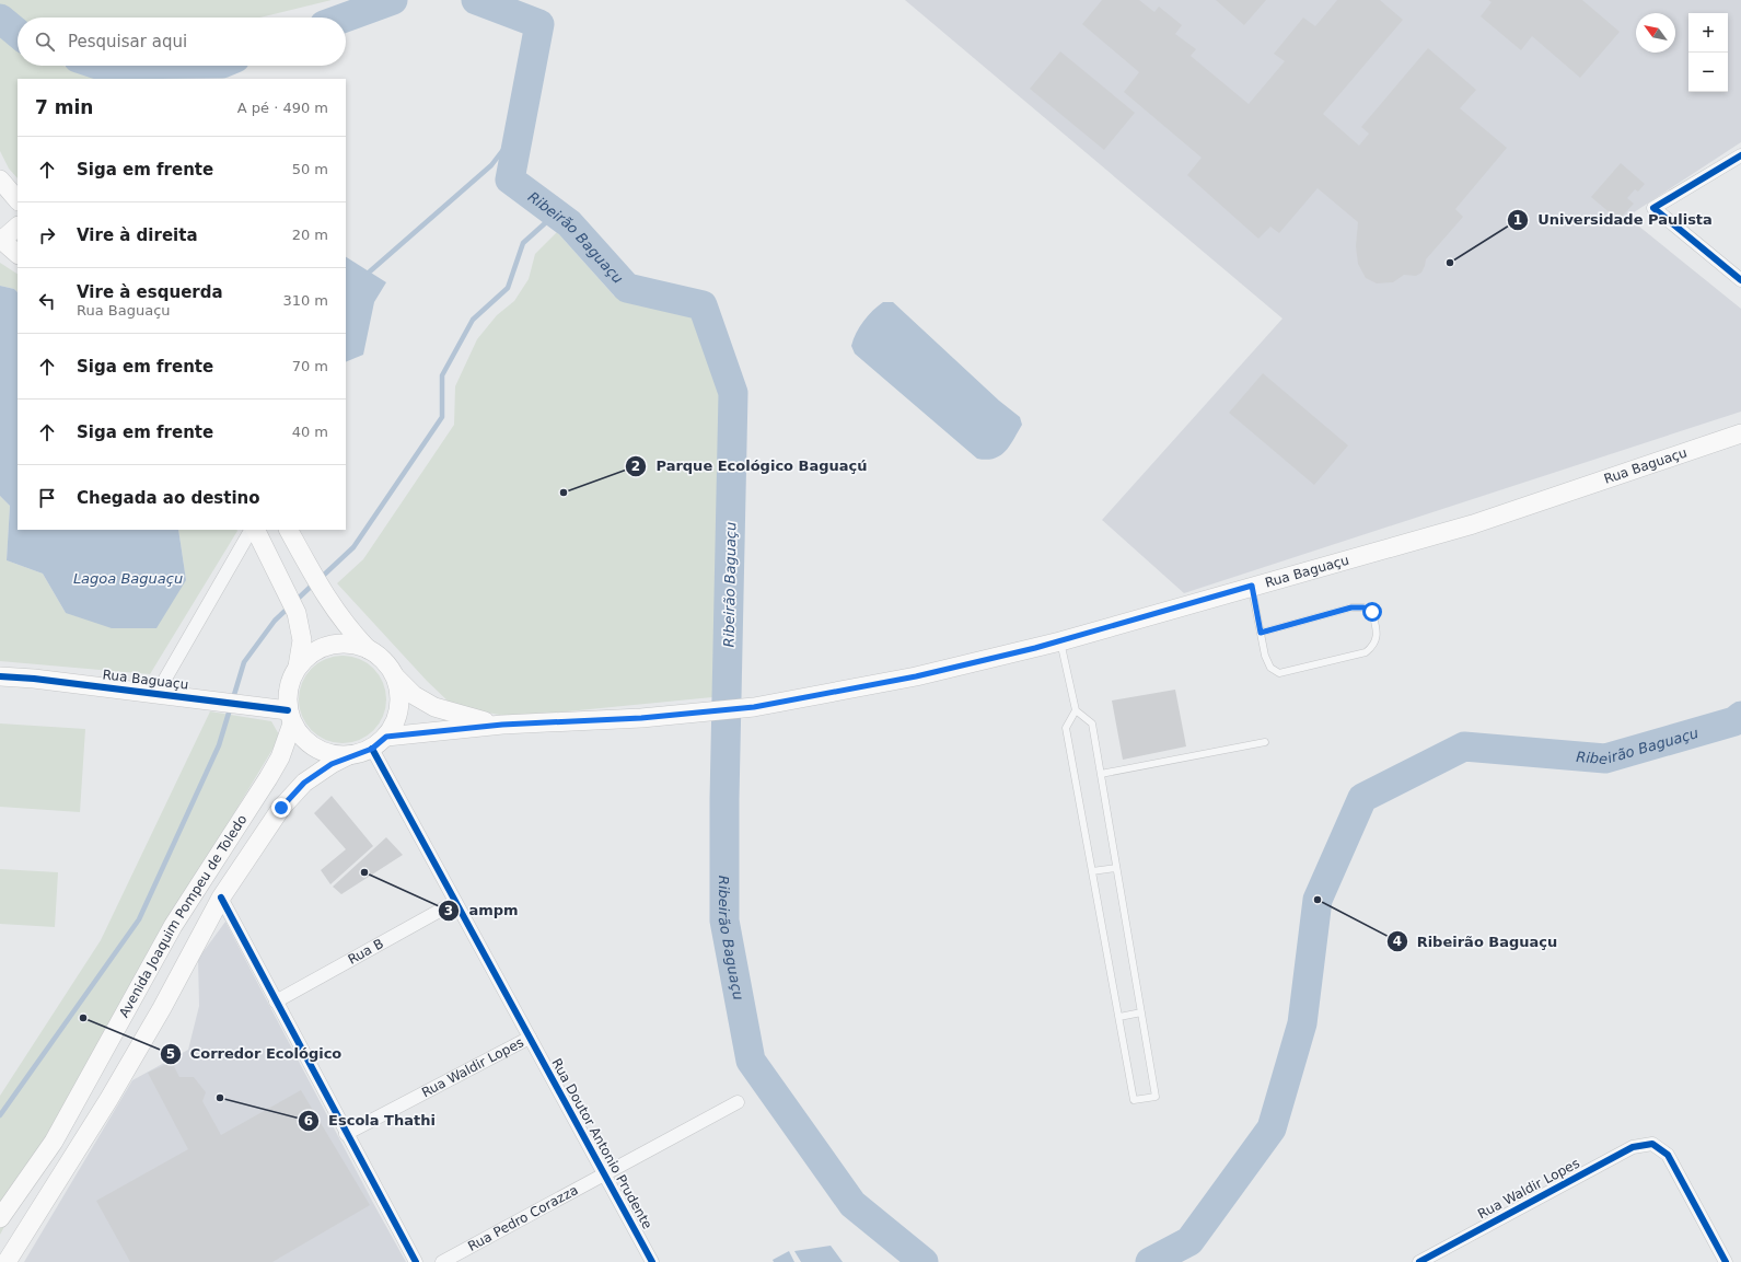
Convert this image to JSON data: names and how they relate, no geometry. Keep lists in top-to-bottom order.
{
  "streets": {
    "main road": ["Rua Baguaçu", "Avenida Joaquim Pompeu de Toledo"],
    "street": [
      "Rua B",
      "Rua Waldir Lopes",
      "Rua Doutor Antonio Prudente",
      "Rua Pedro Corazza"
    ]
  },
  "crossings": [
    ["Rua Baguaçu", "Avenida Joaquim Pompeu de Toledo"],
    ["Rua Baguaçu", "Rua Doutor Antonio Prudente"],
    ["Avenida Joaquim Pompeu de Toledo", "Rua Doutor Antonio Prudente"],
    ["Rua B", "Rua Doutor Antonio Prudente"],
    ["Rua Waldir Lopes", "Rua Doutor Antonio Prudente"],
    ["Rua Doutor Antonio Prudente", "Rua Pedro Corazza"]
  ],
  "water": ["Ribeirão Baguaçu", "Lagoa Baguaçu"],
  "places": [
    "Universidade Paulista",
    "Parque Ecológico Baguaçú",
    "ampm",
    "Ribeirão Baguaçu",
    "Corredor Ecológico",
    "Escola Thathi"
  ],
  "north": "top left",
  "page": {
    "map_buttons": ["+", "−"],
    "search": "Pesquisar aqui",
    "heading": ["7 min", "A pé · 490 m"],
    "list": [
      ["Siga em frente", "50 m"],
      ["Vire à direita", "20 m"],
      ["Vire à esquerda", "Rua Baguaçu", "310 m"],
      ["Siga em frente", "70 m"],
      ["Siga em frente", "40 m"],
      "Chegada ao destino"
    ]
  }
}
